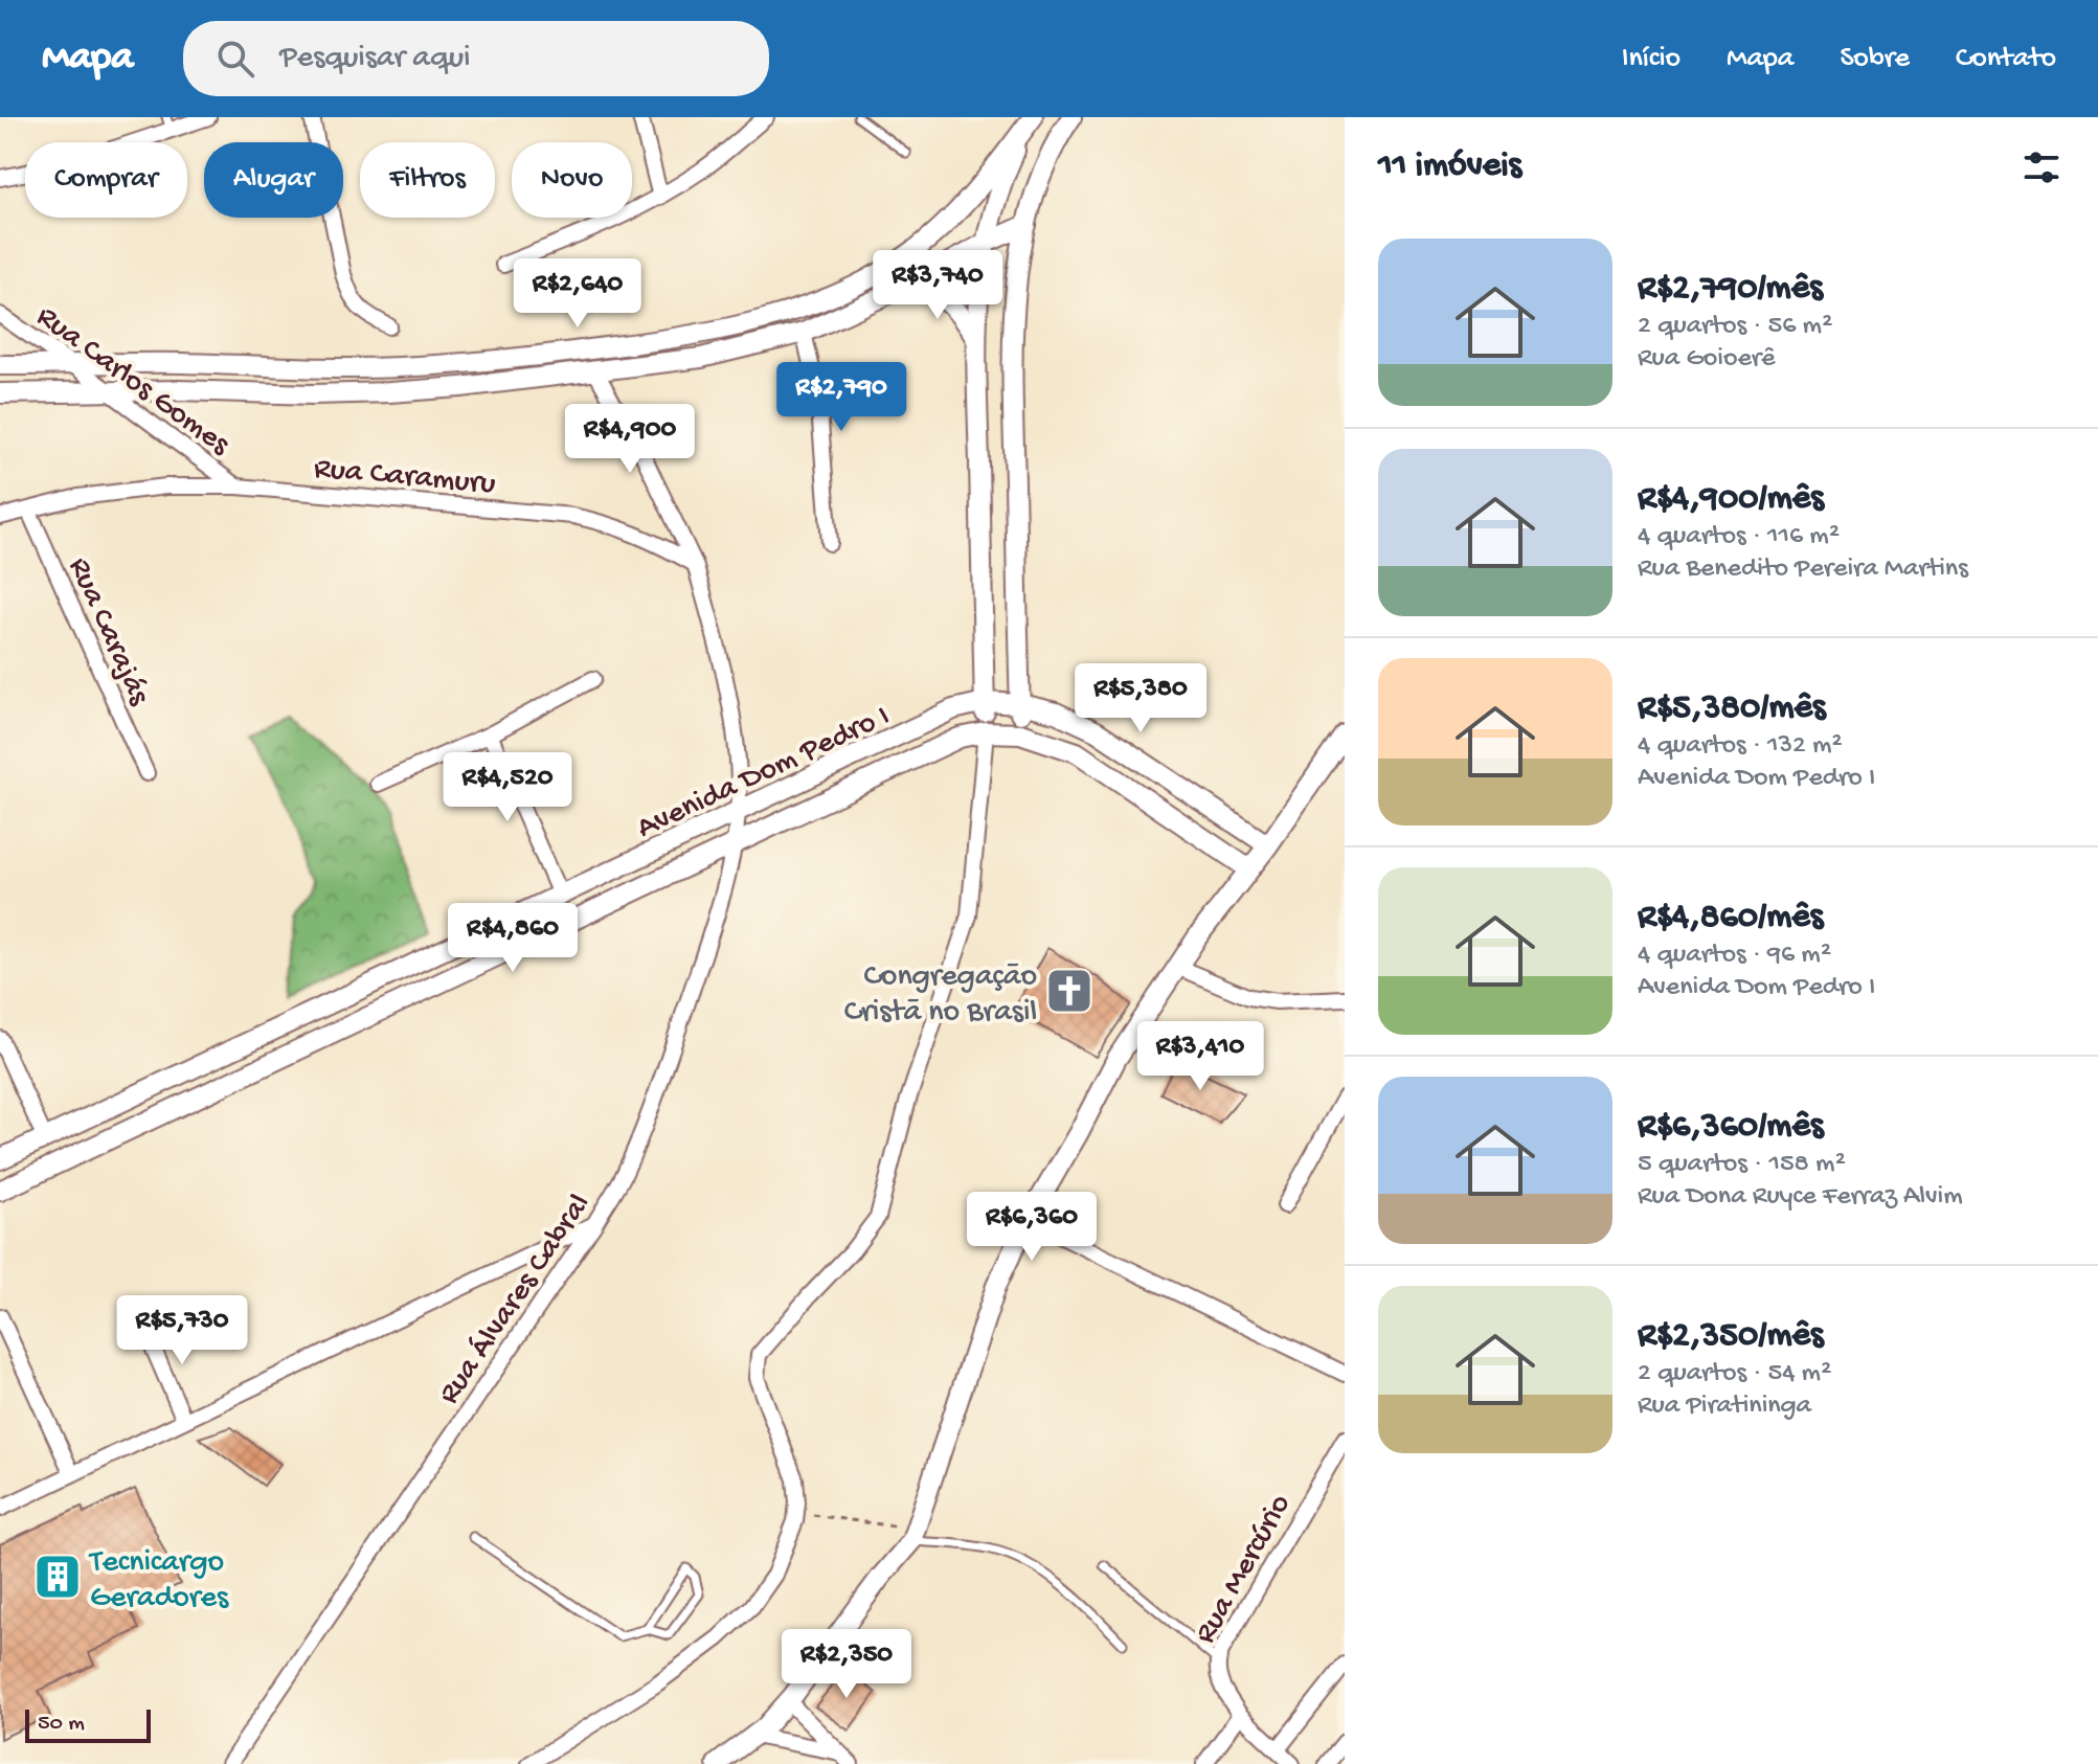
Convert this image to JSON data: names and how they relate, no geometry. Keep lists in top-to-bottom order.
{
  "streets": {
    "street": [
      "Rua Carlos Gomes",
      "Rua Caramuru",
      "Rua Carajás",
      "Avenida Dom Pedro I",
      "Rua Álvares Cabral",
      "Rua Mercúrio"
    ]
  },
  "crossings": [
    ["Rua Carlos Gomes", "Rua Caramuru"],
    ["Rua Caramuru", "Rua Carajás"],
    ["Avenida Dom Pedro I", "Rua Álvares Cabral"]
  ],
  "places": {
    "church": ["Congregação Cristã no Brasil"],
    "building": ["Tecnicargo Geradores"]
  },
  "scale_bar": "50 m",
  "page": {
    "header": "Mapa",
    "search": "Pesquisar aqui",
    "nav": [
      "Início",
      "Mapa",
      "Sobre",
      "Contato"
    ],
    "heading": "11 imóveis",
    "chip": [
      "Comprar",
      "Alugar",
      "Filtros",
      "Novo"
    ],
    "list": [
      {
        "name": "R$2,790/mês",
        "note": "2 quartos · 56 m² · Rua Goioerê"
      },
      {
        "name": "R$4,900/mês",
        "note": "4 quartos · 116 m² · Rua Benedito Pereira Martins"
      },
      {
        "name": "R$5,380/mês",
        "note": "4 quartos · 132 m² · Avenida Dom Pedro I"
      },
      {
        "name": "R$4,860/mês",
        "note": "4 quartos · 96 m² · Avenida Dom Pedro I"
      },
      {
        "name": "R$6,360/mês",
        "note": "5 quartos · 158 m² · Rua Dona Ruyce Ferraz Alvim"
      },
      {
        "name": "R$2,350/mês",
        "note": "2 quartos · 54 m² · Rua Piratininga"
      }
    ],
    "price": [
      "R$3,740",
      "R$2,640",
      "R$2,790",
      "R$4,900",
      "R$5,380",
      "R$4,520",
      "R$4,860",
      "R$3,410",
      "R$6,360",
      "R$5,730",
      "R$2,350"
    ],
    "scale": "50 m"
  }
}
